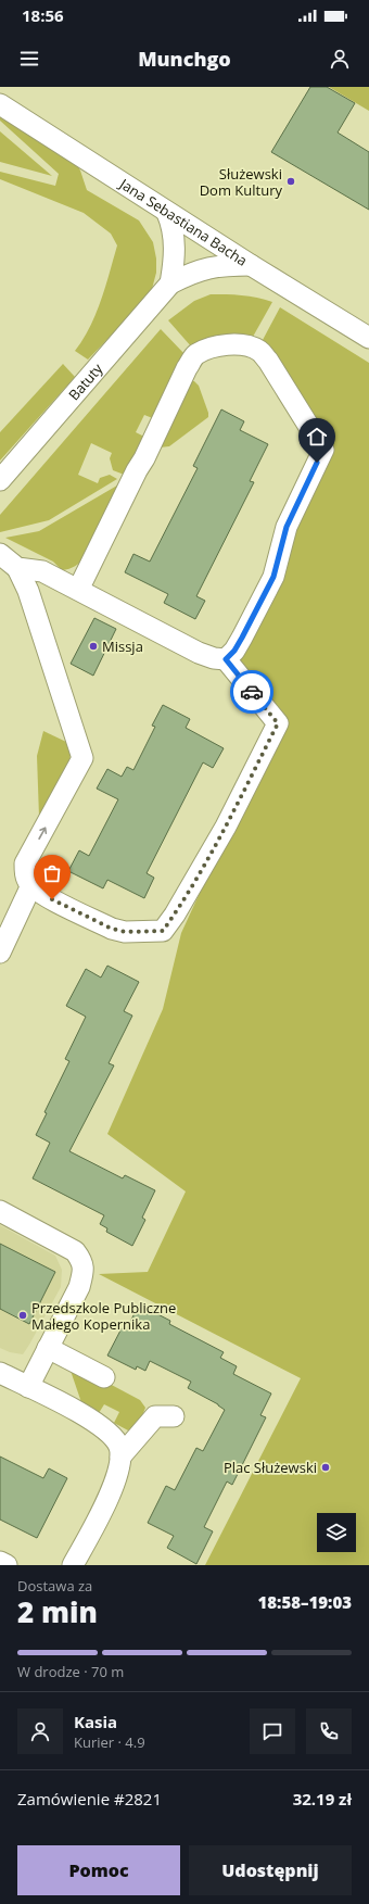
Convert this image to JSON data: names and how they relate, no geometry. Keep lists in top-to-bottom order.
{
  "streets": {
    "street": ["Jana Sebastiana Bacha", "Batuty"]
  },
  "crossings": [
    ["Jana Sebastiana Bacha", "Batuty"]
  ],
  "places": [
    "Służewski Dom Kultury",
    "Missja",
    "Przedszkole Publiczne Małego Kopernika",
    "Plac Służewski"
  ],
  "page": {
    "status": "18:56",
    "header": "Munchgo",
    "heading": ["2 min", "Dostawa za", "18:58–19:03"],
    "panel": [
      "Kasia",
      "Kurier · 4.9",
      "Zamówienie #2821",
      "32.19 zł"
    ],
    "bar": "W drodze · 70 m",
    "buttons": ["Pomoc", "Udostępnij"]
  }
}
